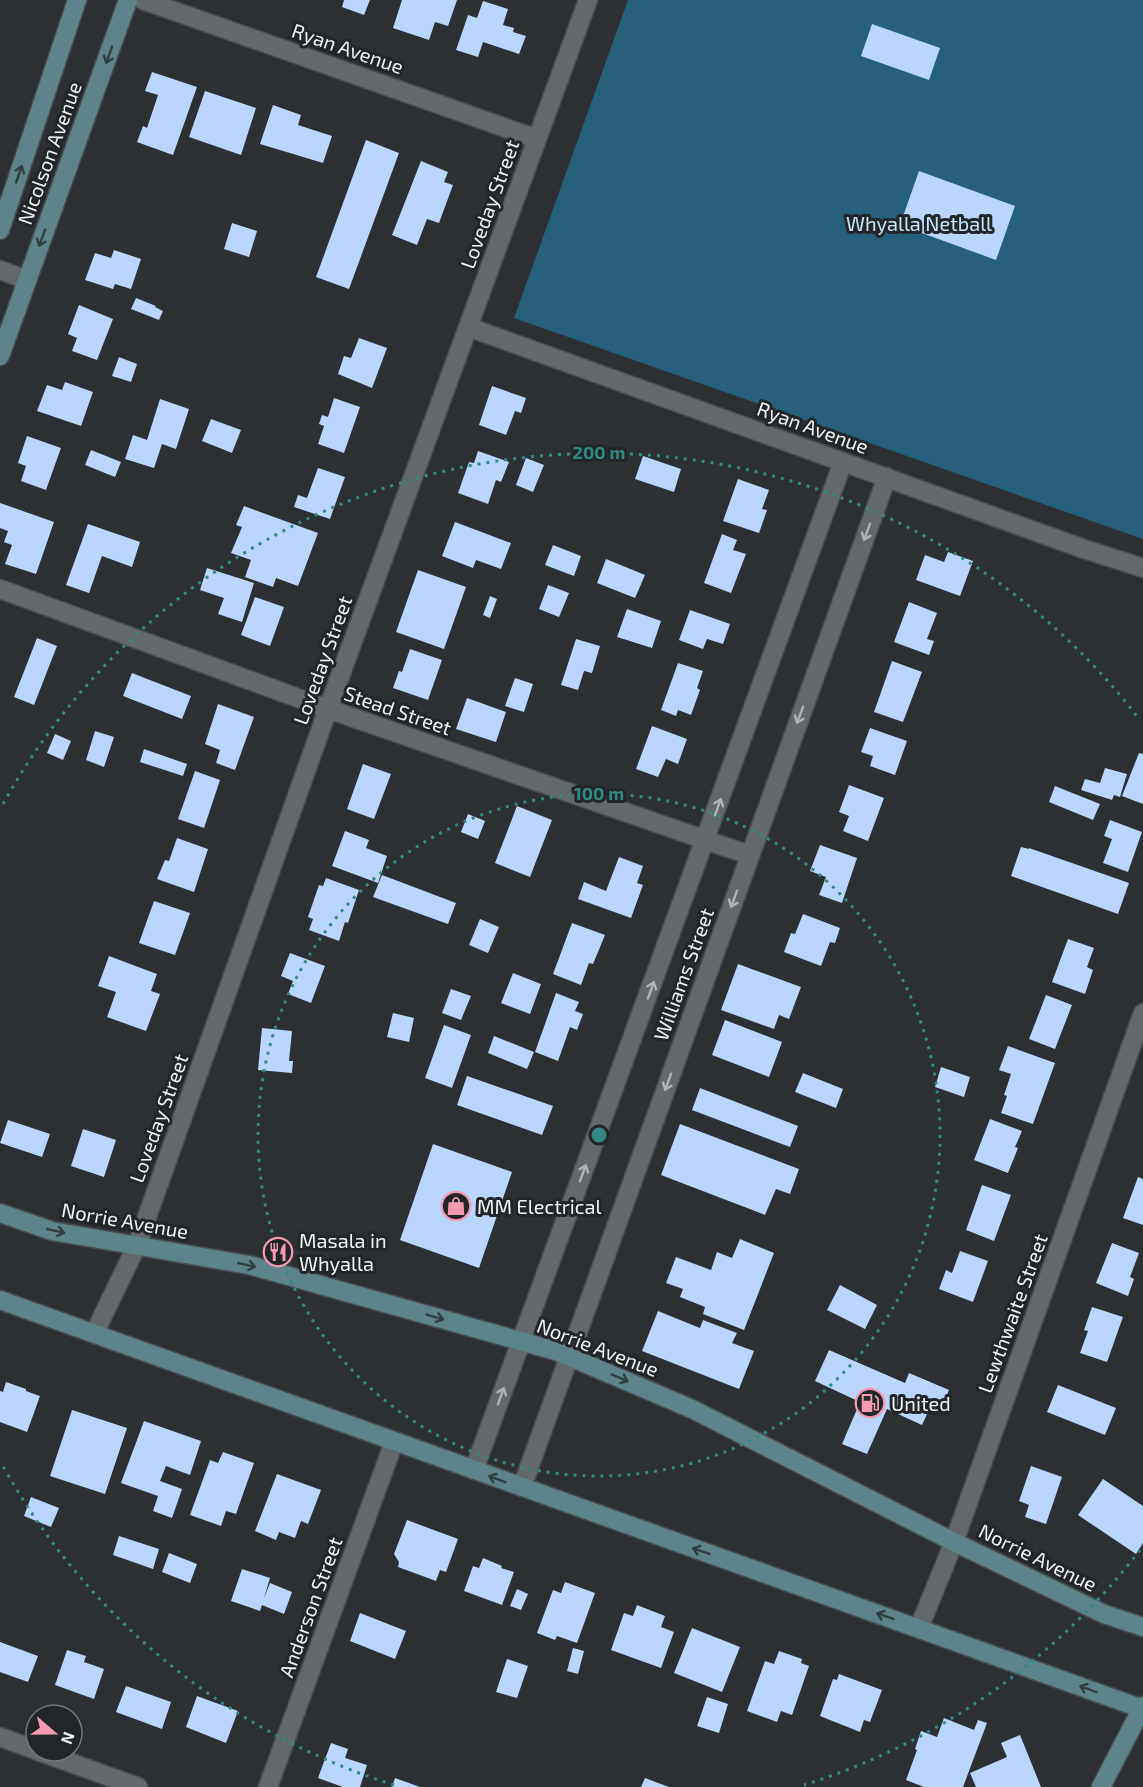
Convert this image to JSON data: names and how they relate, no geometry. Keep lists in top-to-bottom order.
{
  "streets": {
    "main road": ["Nicolson Avenue", "Norrie Avenue"],
    "street": [
      "Ryan Avenue",
      "Loveday Street",
      "Stead Street",
      "Williams Street",
      "Lewthwaite Street",
      "Anderson Street"
    ]
  },
  "crossings": [
    ["Ryan Avenue", "Loveday Street"],
    ["Ryan Avenue", "Williams Street"],
    ["Loveday Street", "Stead Street"],
    ["Loveday Street", "Norrie Avenue"],
    ["Stead Street", "Williams Street"],
    ["Williams Street", "Norrie Avenue"],
    ["Norrie Avenue", "Lewthwaite Street"]
  ],
  "parks": ["Whyalla Netball"],
  "places": {
    "shop": ["MM Electrical"],
    "restaurant": ["Masala in Whyalla"],
    "fuel station": ["United"]
  },
  "north": "right",
  "rings": ["200 m", "100 m"]
}
